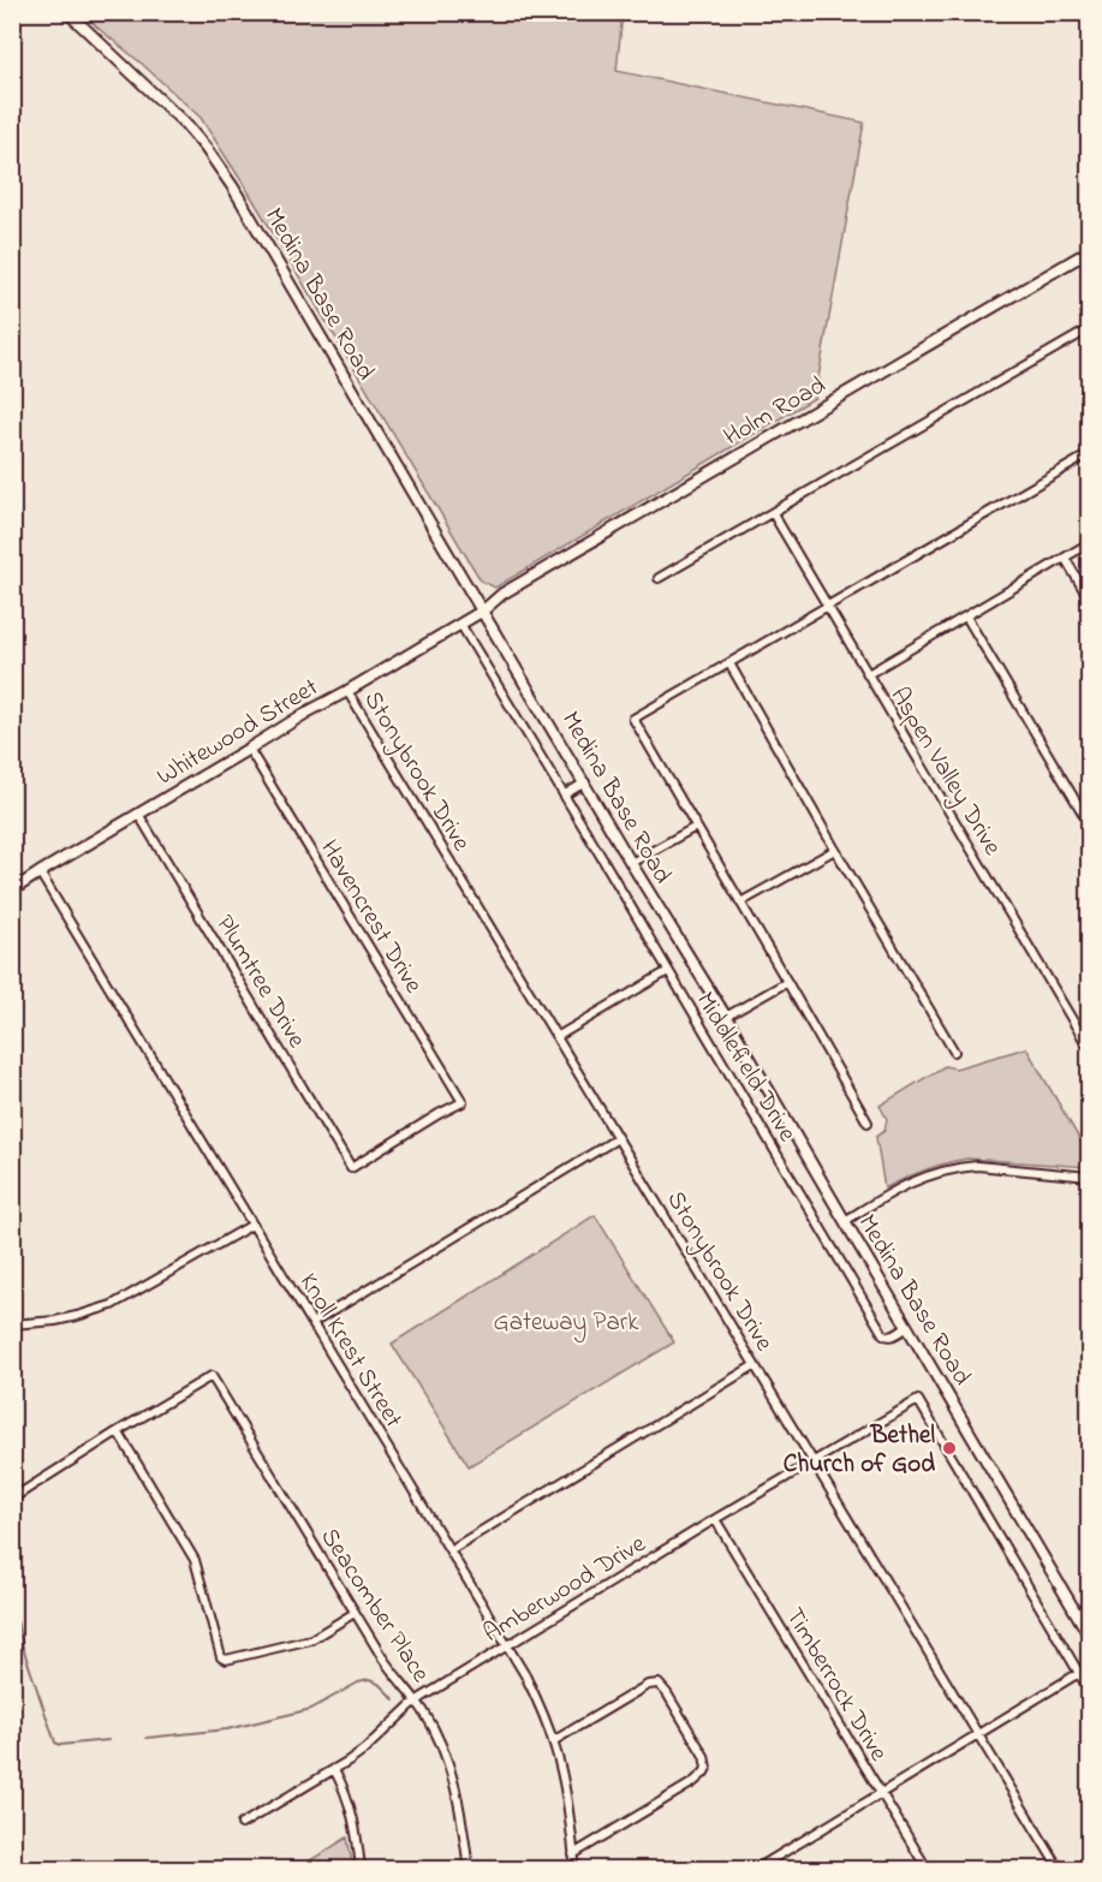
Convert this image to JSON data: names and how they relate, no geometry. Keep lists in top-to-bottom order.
{
  "streets": {
    "street": [
      "Medina Base Road",
      "Holm Road",
      "Whitewood Street",
      "Stonybrook Drive",
      "Aspen Valley Drive",
      "Havencrest Drive",
      "Plumtree Drive",
      "Middlefield Drive",
      "Knoll Krest Street",
      "Amberwood Drive",
      "Seacomber Place",
      "Timberrock Drive"
    ]
  },
  "crossings": [
    ["Medina Base Road", "Holm Road"],
    ["Medina Base Road", "Whitewood Street"],
    ["Medina Base Road", "Middlefield Drive"],
    ["Holm Road", "Whitewood Street"],
    ["Whitewood Street", "Stonybrook Drive"],
    ["Whitewood Street", "Havencrest Drive"],
    ["Whitewood Street", "Plumtree Drive"],
    ["Whitewood Street", "Middlefield Drive"],
    ["Whitewood Street", "Knoll Krest Street"],
    ["Stonybrook Drive", "Amberwood Drive"],
    ["Havencrest Drive", "Plumtree Drive"],
    ["Knoll Krest Street", "Amberwood Drive"],
    ["Amberwood Drive", "Seacomber Place"],
    ["Amberwood Drive", "Timberrock Drive"]
  ],
  "parks": ["Gateway Park"],
  "places": ["Bethel Church of God"]
}
